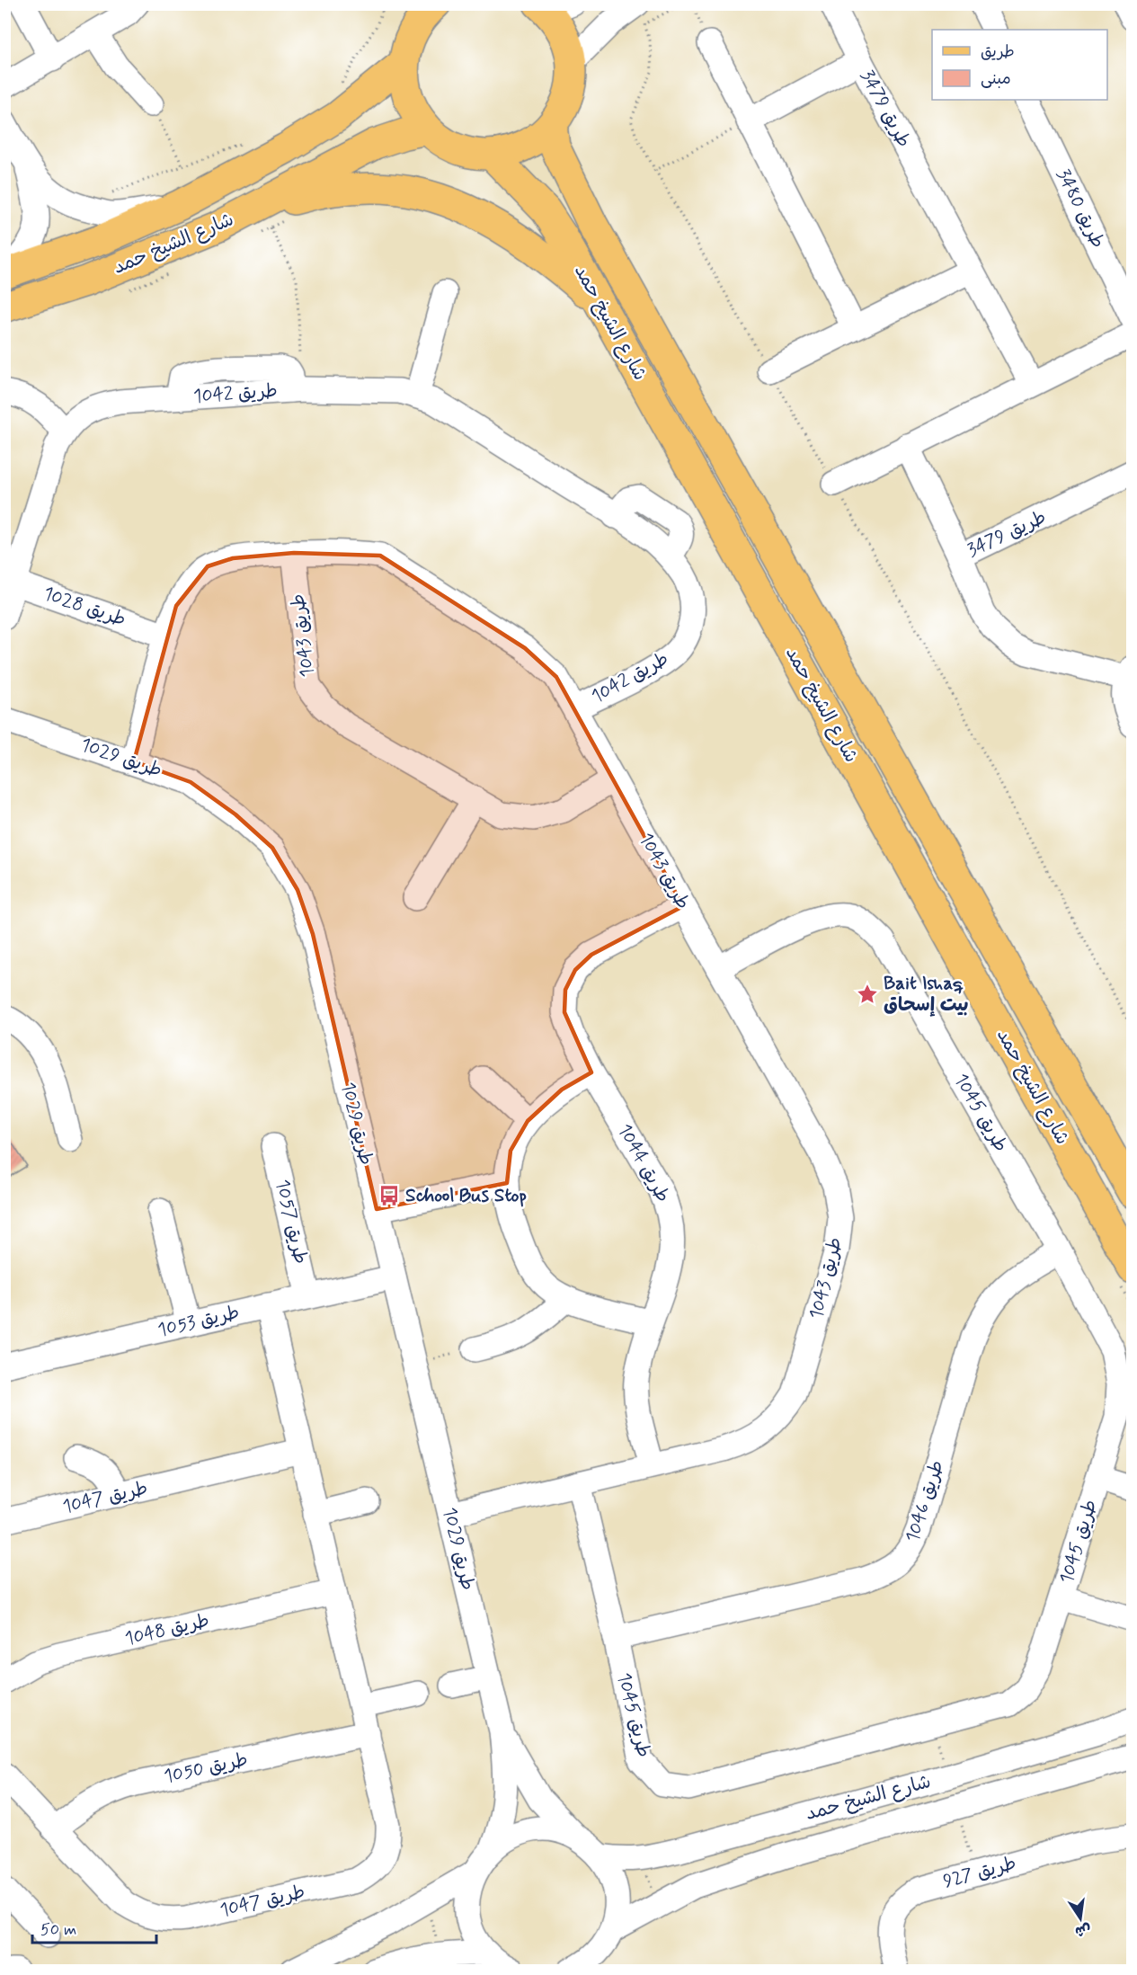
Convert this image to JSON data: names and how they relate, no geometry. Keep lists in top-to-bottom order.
{
  "streets": {
    "main road": ["شارع الشيخ حمد"],
    "street": [
      "طريق 3479",
      "طريق 3480",
      "طريق 1042",
      "طريق 1028",
      "طريق 1043",
      "طريق 1029",
      "طريق 1045",
      "طريق 1044",
      "طريق 1057",
      "طريق 1053",
      "طريق 1047",
      "طريق 1046",
      "طريق 1048",
      "طريق 1050",
      "طريق 927"
    ]
  },
  "crossings": [
    ["شارع الشيخ حمد", "طريق 1029"],
    ["طريق 1042", "طريق 1028"],
    ["طريق 1042", "طريق 1043"],
    ["طريق 1028", "طريق 1043"],
    ["طريق 1043", "طريق 1029"],
    ["طريق 1043", "طريق 1045"],
    ["طريق 1043", "طريق 1044"],
    ["طريق 1029", "طريق 1053"],
    ["طريق 1045", "طريق 1046"],
    ["طريق 1057", "طريق 1053"],
    ["طريق 1053", "طريق 1047"],
    ["طريق 1047", "طريق 1048"],
    ["طريق 1047", "طريق 1050"]
  ],
  "places": {
    "place": ["Bait Ishaq بيت إسحاق"],
    "bus stop": ["School Bus Stop"]
  },
  "legend": ["طريق", "مبنى"],
  "scale_bar": "50 m",
  "north": "bottom"
}
